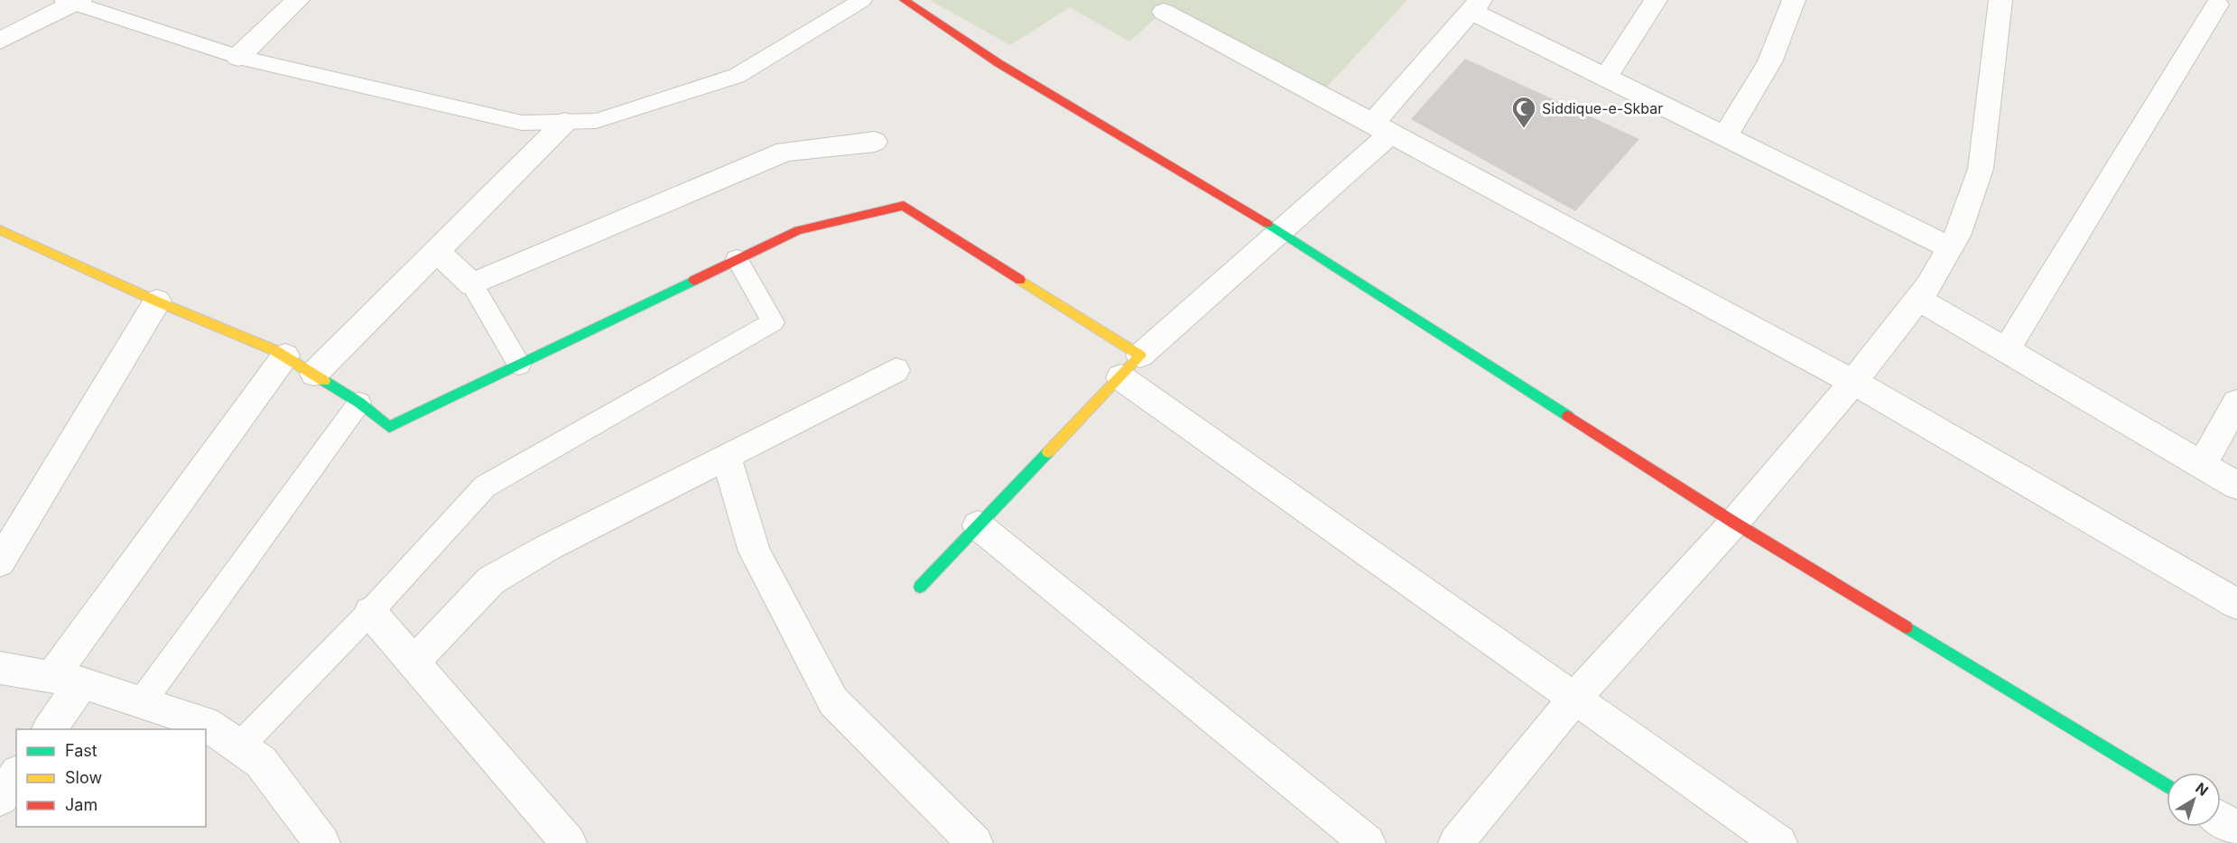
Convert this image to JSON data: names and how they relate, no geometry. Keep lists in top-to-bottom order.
{
  "places": {
    "mosque": ["Siddique-e-Skbar"]
  },
  "legend": ["Fast", "Slow", "Jam"],
  "north": "top right"
}
